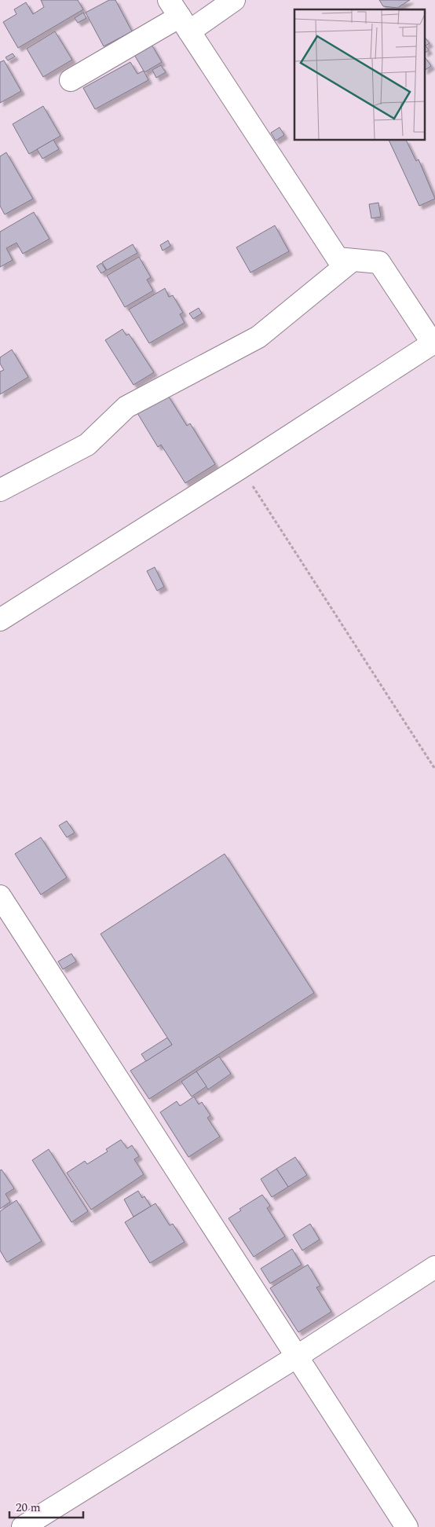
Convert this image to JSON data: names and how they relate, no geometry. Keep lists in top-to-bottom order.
{
  "scale_bar": "20 m"
}
